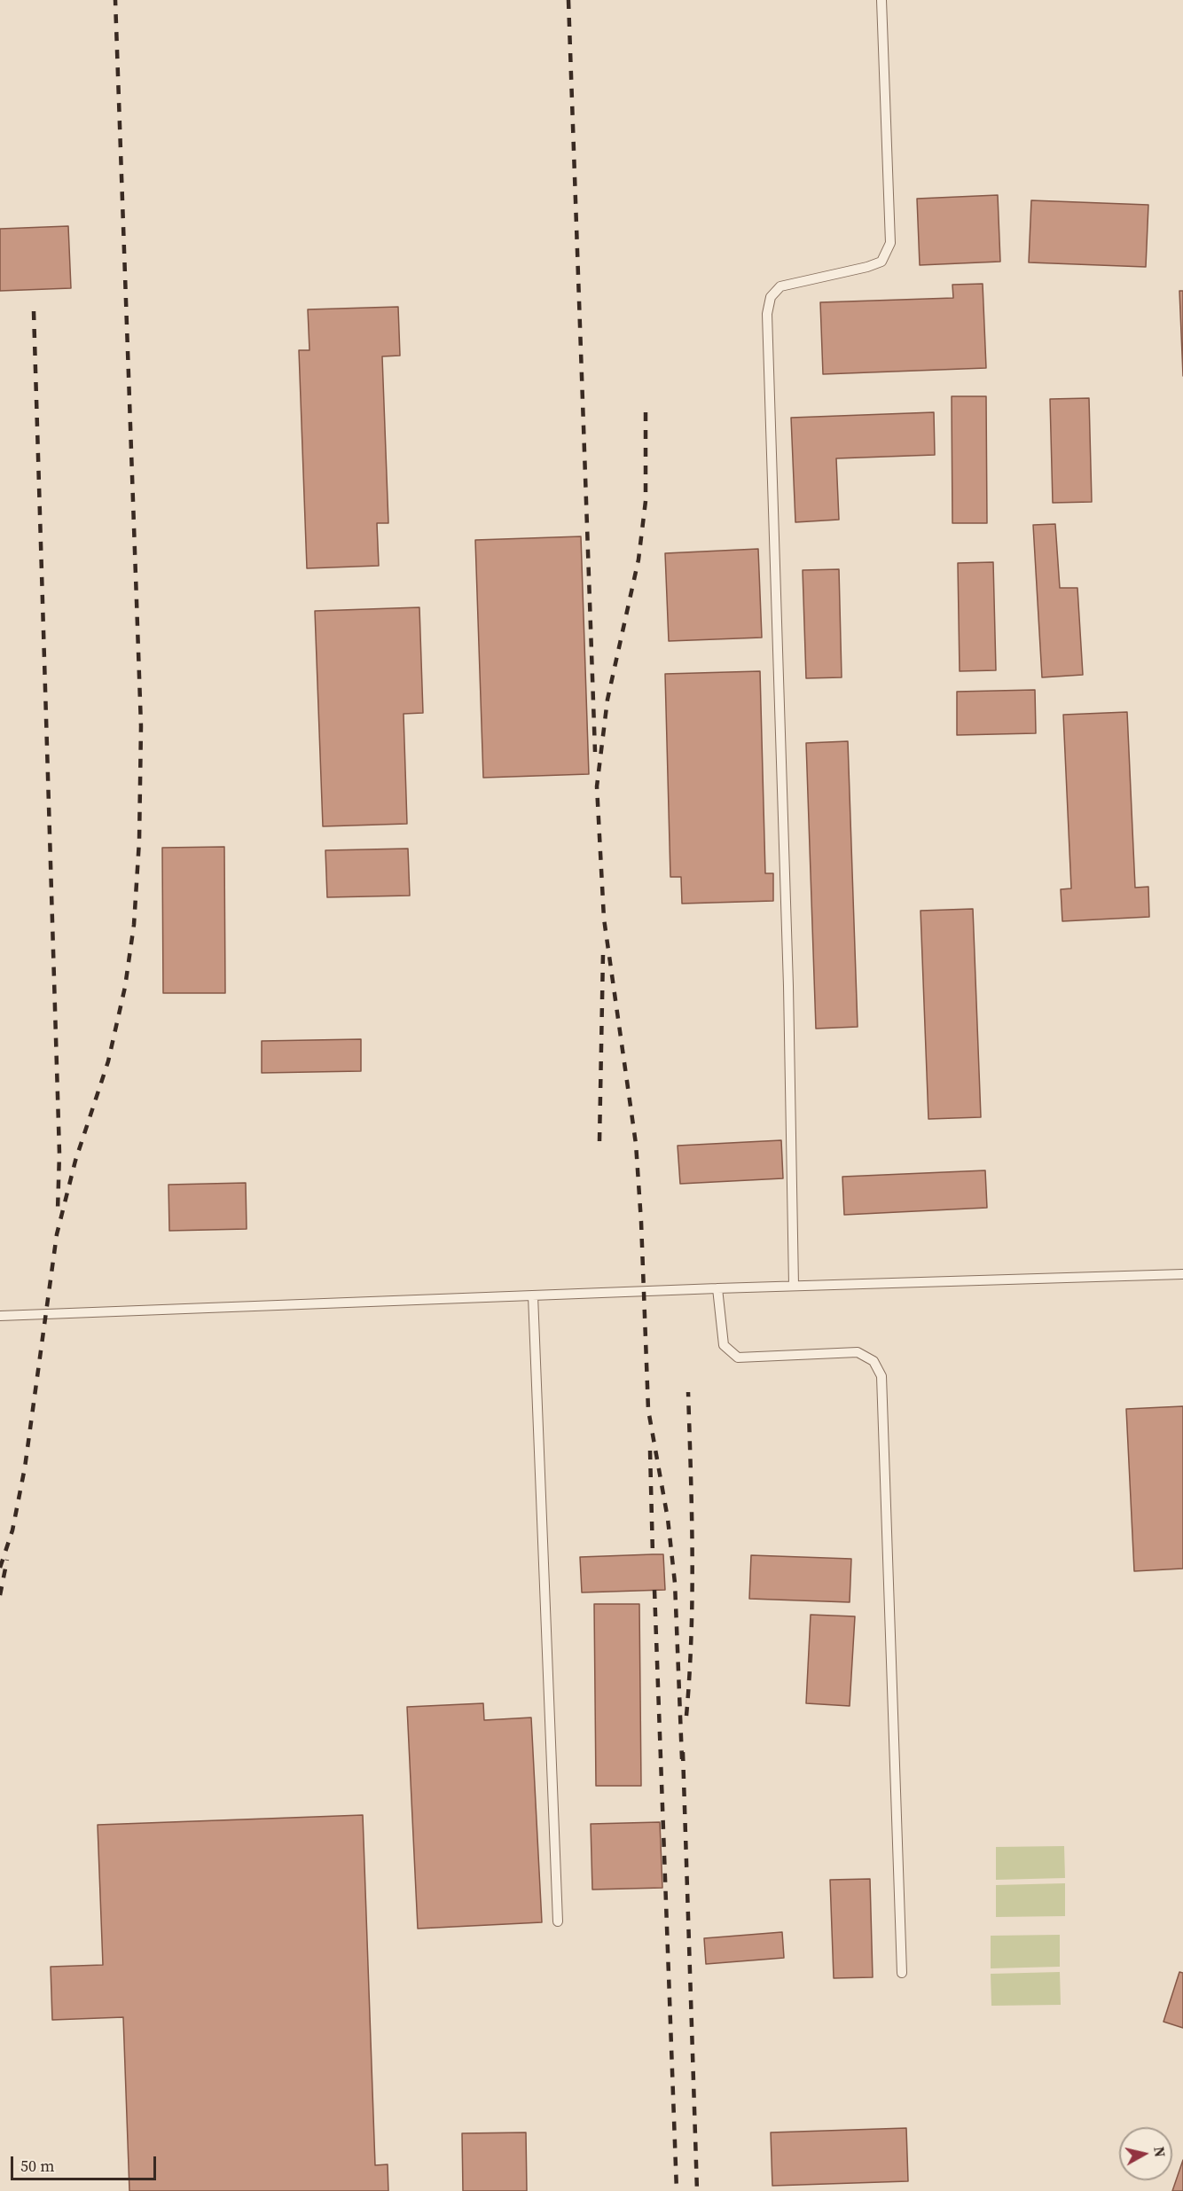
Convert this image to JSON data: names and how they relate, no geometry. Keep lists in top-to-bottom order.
{
  "scale_bar": "50 m",
  "north": "right"
}
